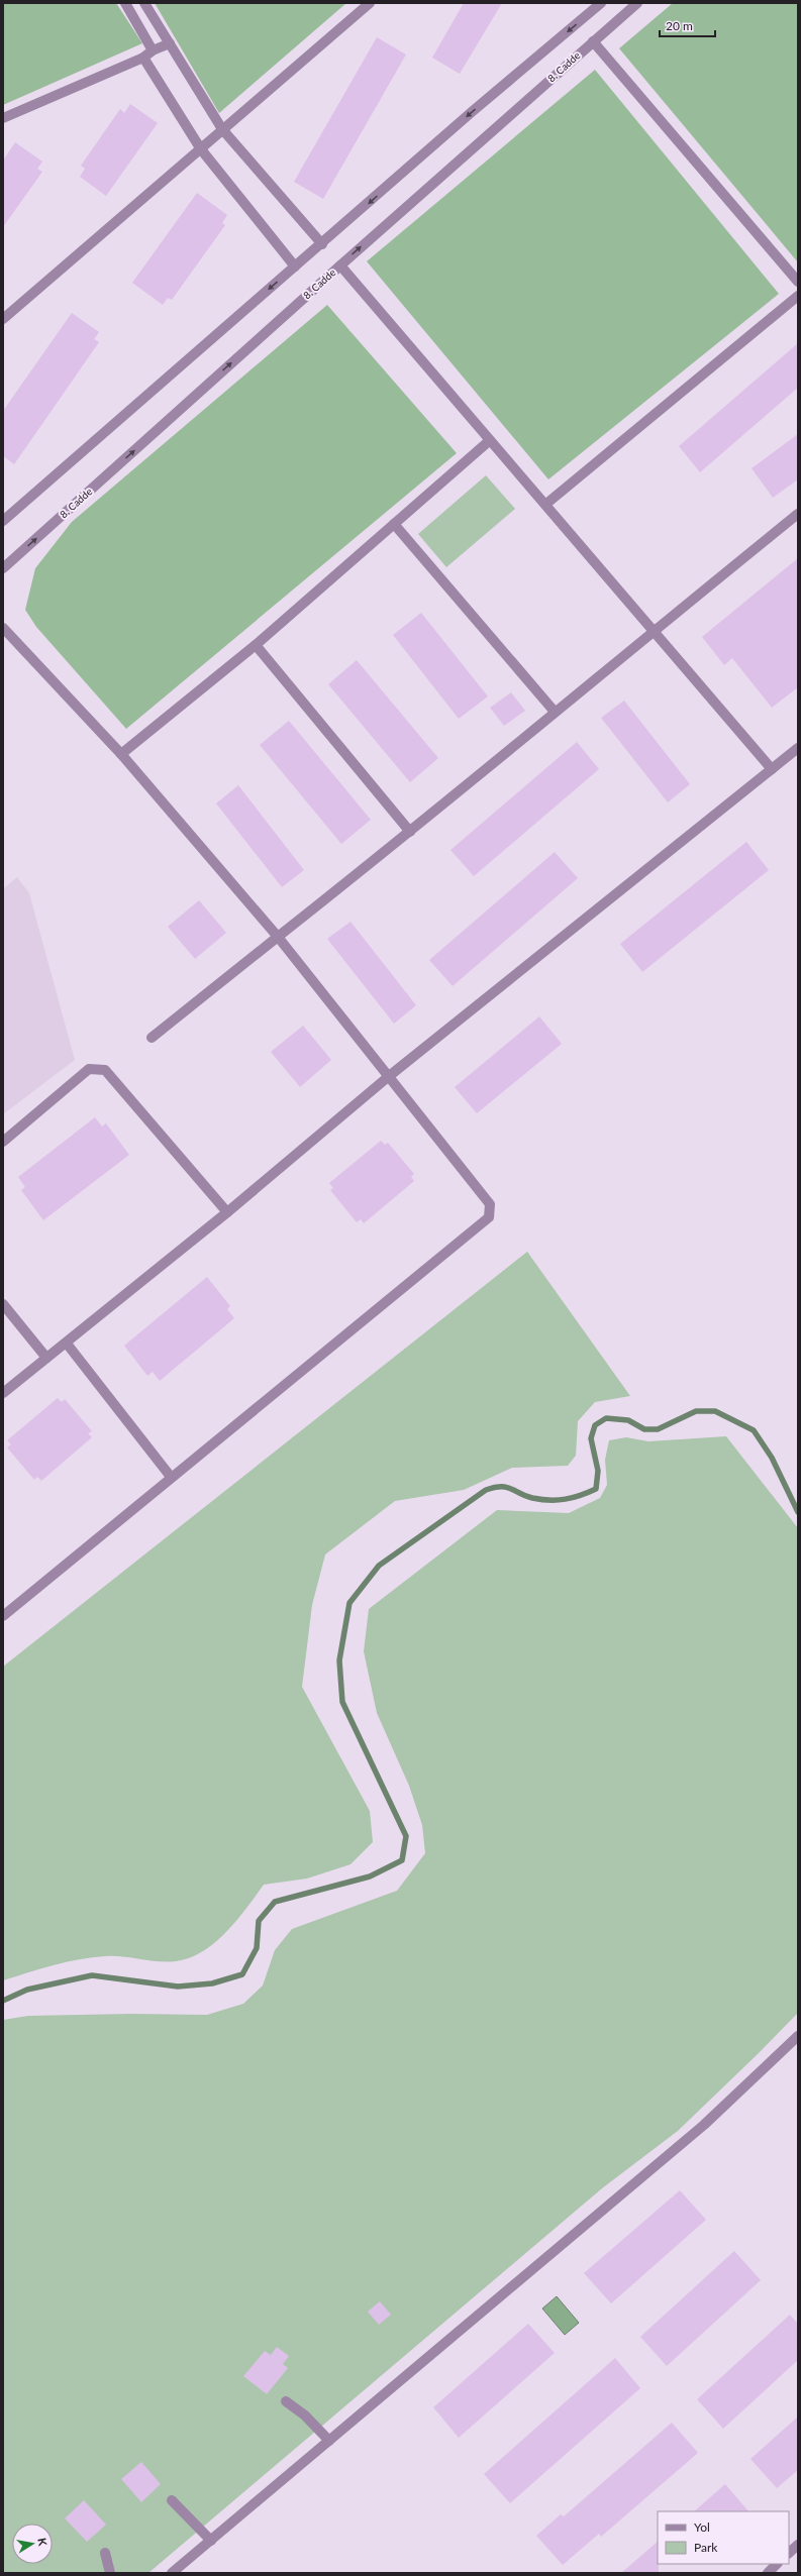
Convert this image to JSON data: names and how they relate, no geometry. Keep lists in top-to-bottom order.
{
  "streets": {
    "street": ["8. Cadde"]
  },
  "legend": ["Yol", "Park"],
  "scale_bar": "20 m",
  "north": "right"
}
